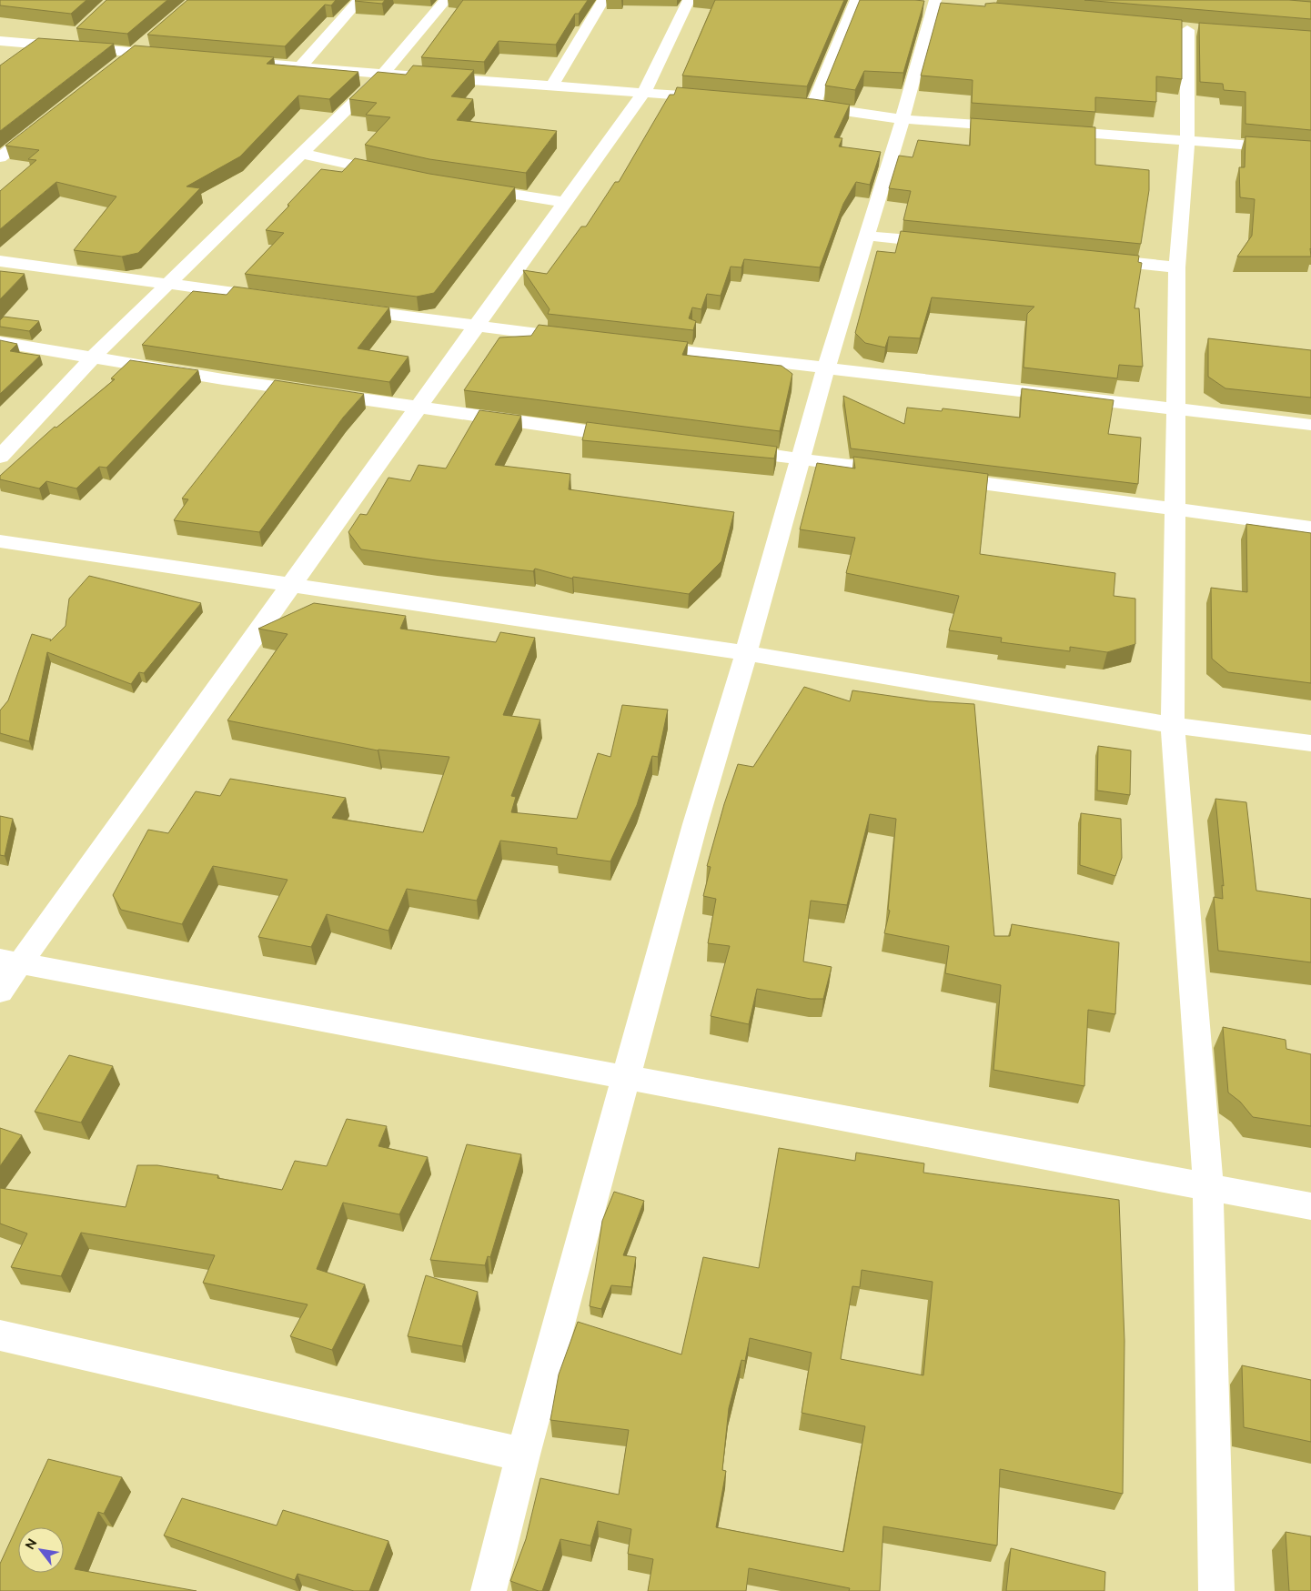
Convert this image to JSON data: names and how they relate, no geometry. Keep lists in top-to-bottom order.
{
  "north": "top left"
}
